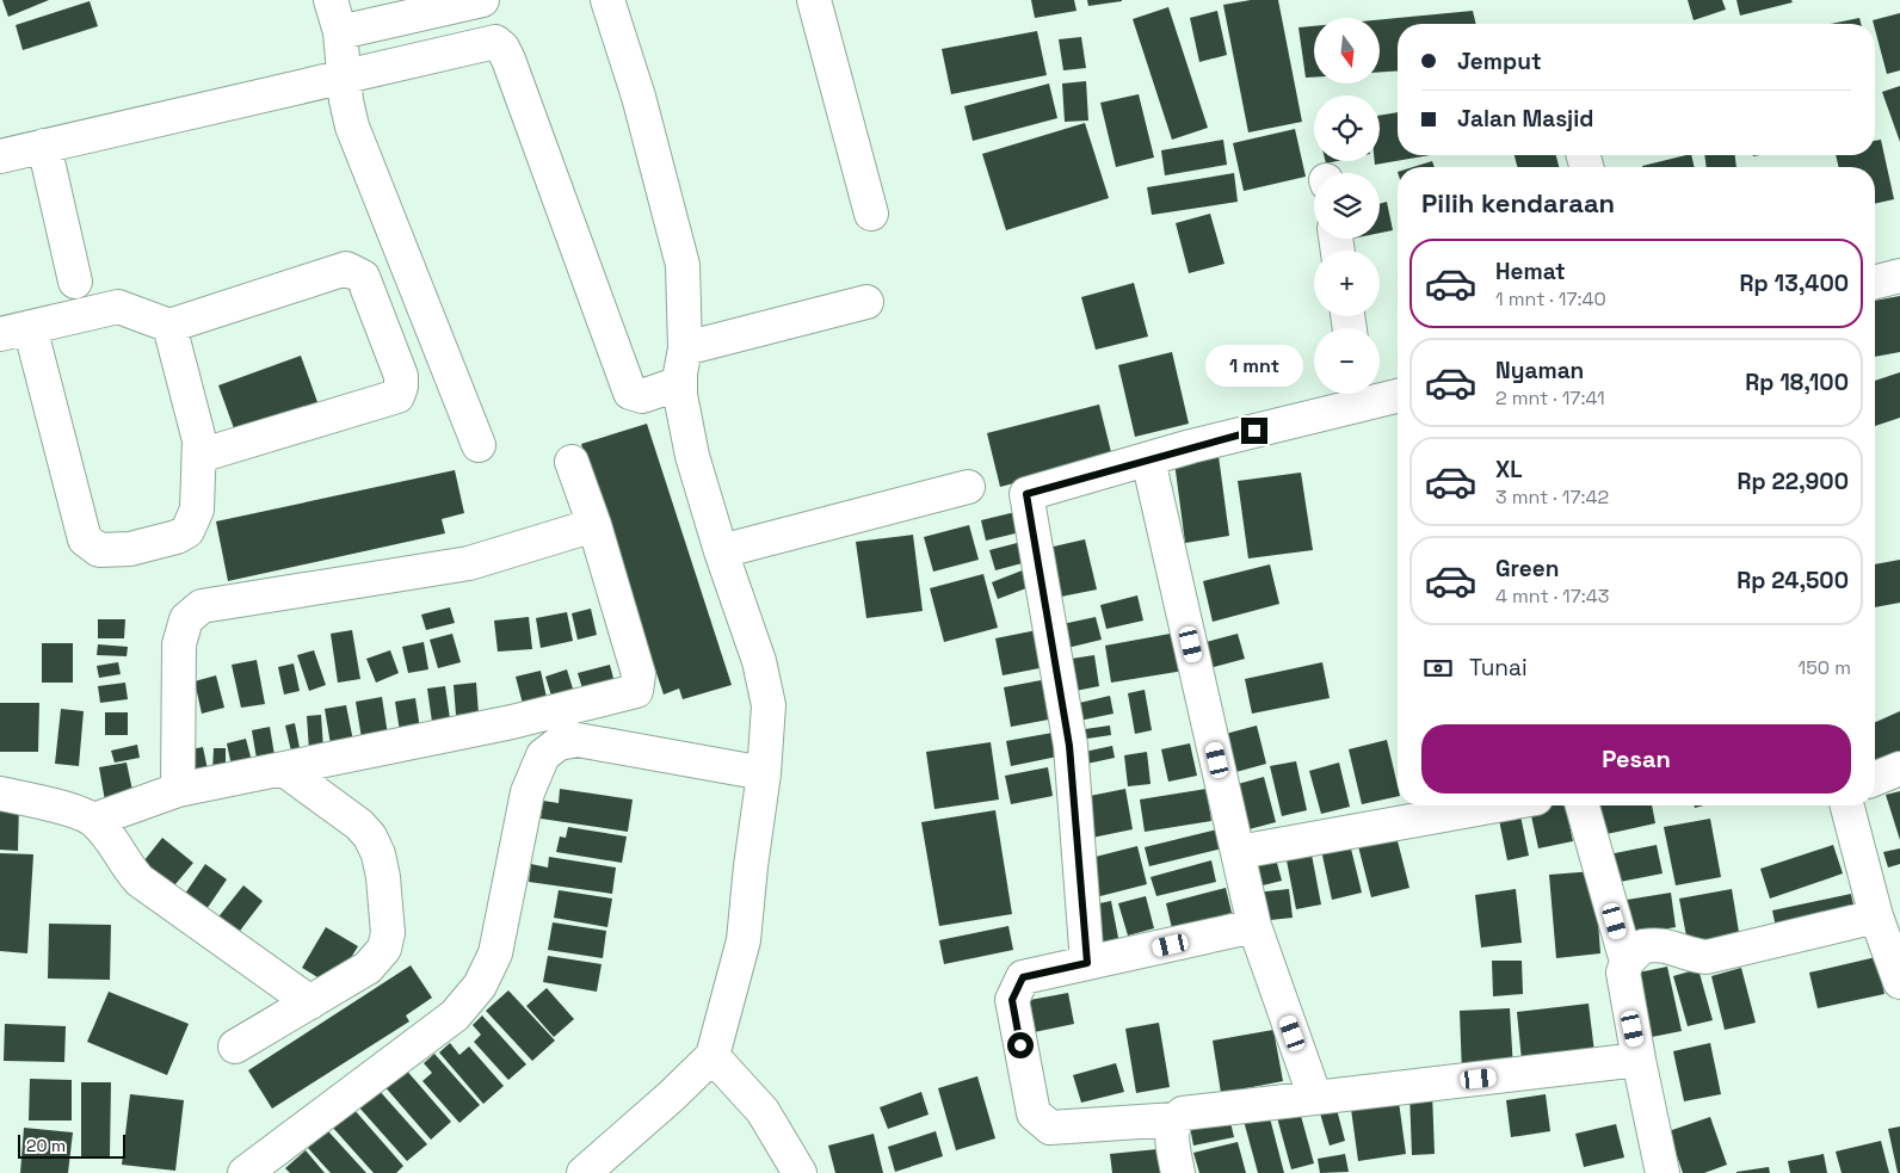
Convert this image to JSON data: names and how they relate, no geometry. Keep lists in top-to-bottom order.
{
  "scale_bar": "20 m",
  "north": "bottom",
  "page": {
    "map_buttons": ["+", "−"],
    "banner": ["Jemput", "Jalan Masjid"],
    "heading": "Pilih kendaraan",
    "list": [
      {
        "name": "Hemat",
        "note": "1 mnt · 17:40",
        "value": "Rp 13,400"
      },
      {
        "name": "Nyaman",
        "note": "2 mnt · 17:41",
        "value": "Rp 18,100"
      },
      {
        "name": "XL",
        "note": "3 mnt · 17:42",
        "value": "Rp 22,900"
      },
      {
        "name": "Green",
        "note": "4 mnt · 17:43",
        "value": "Rp 24,500"
      }
    ],
    "bubble": "1 mnt",
    "pay": ["Tunai", "150 m"],
    "buttons": "Pesan",
    "scale": "20 m"
  }
}
